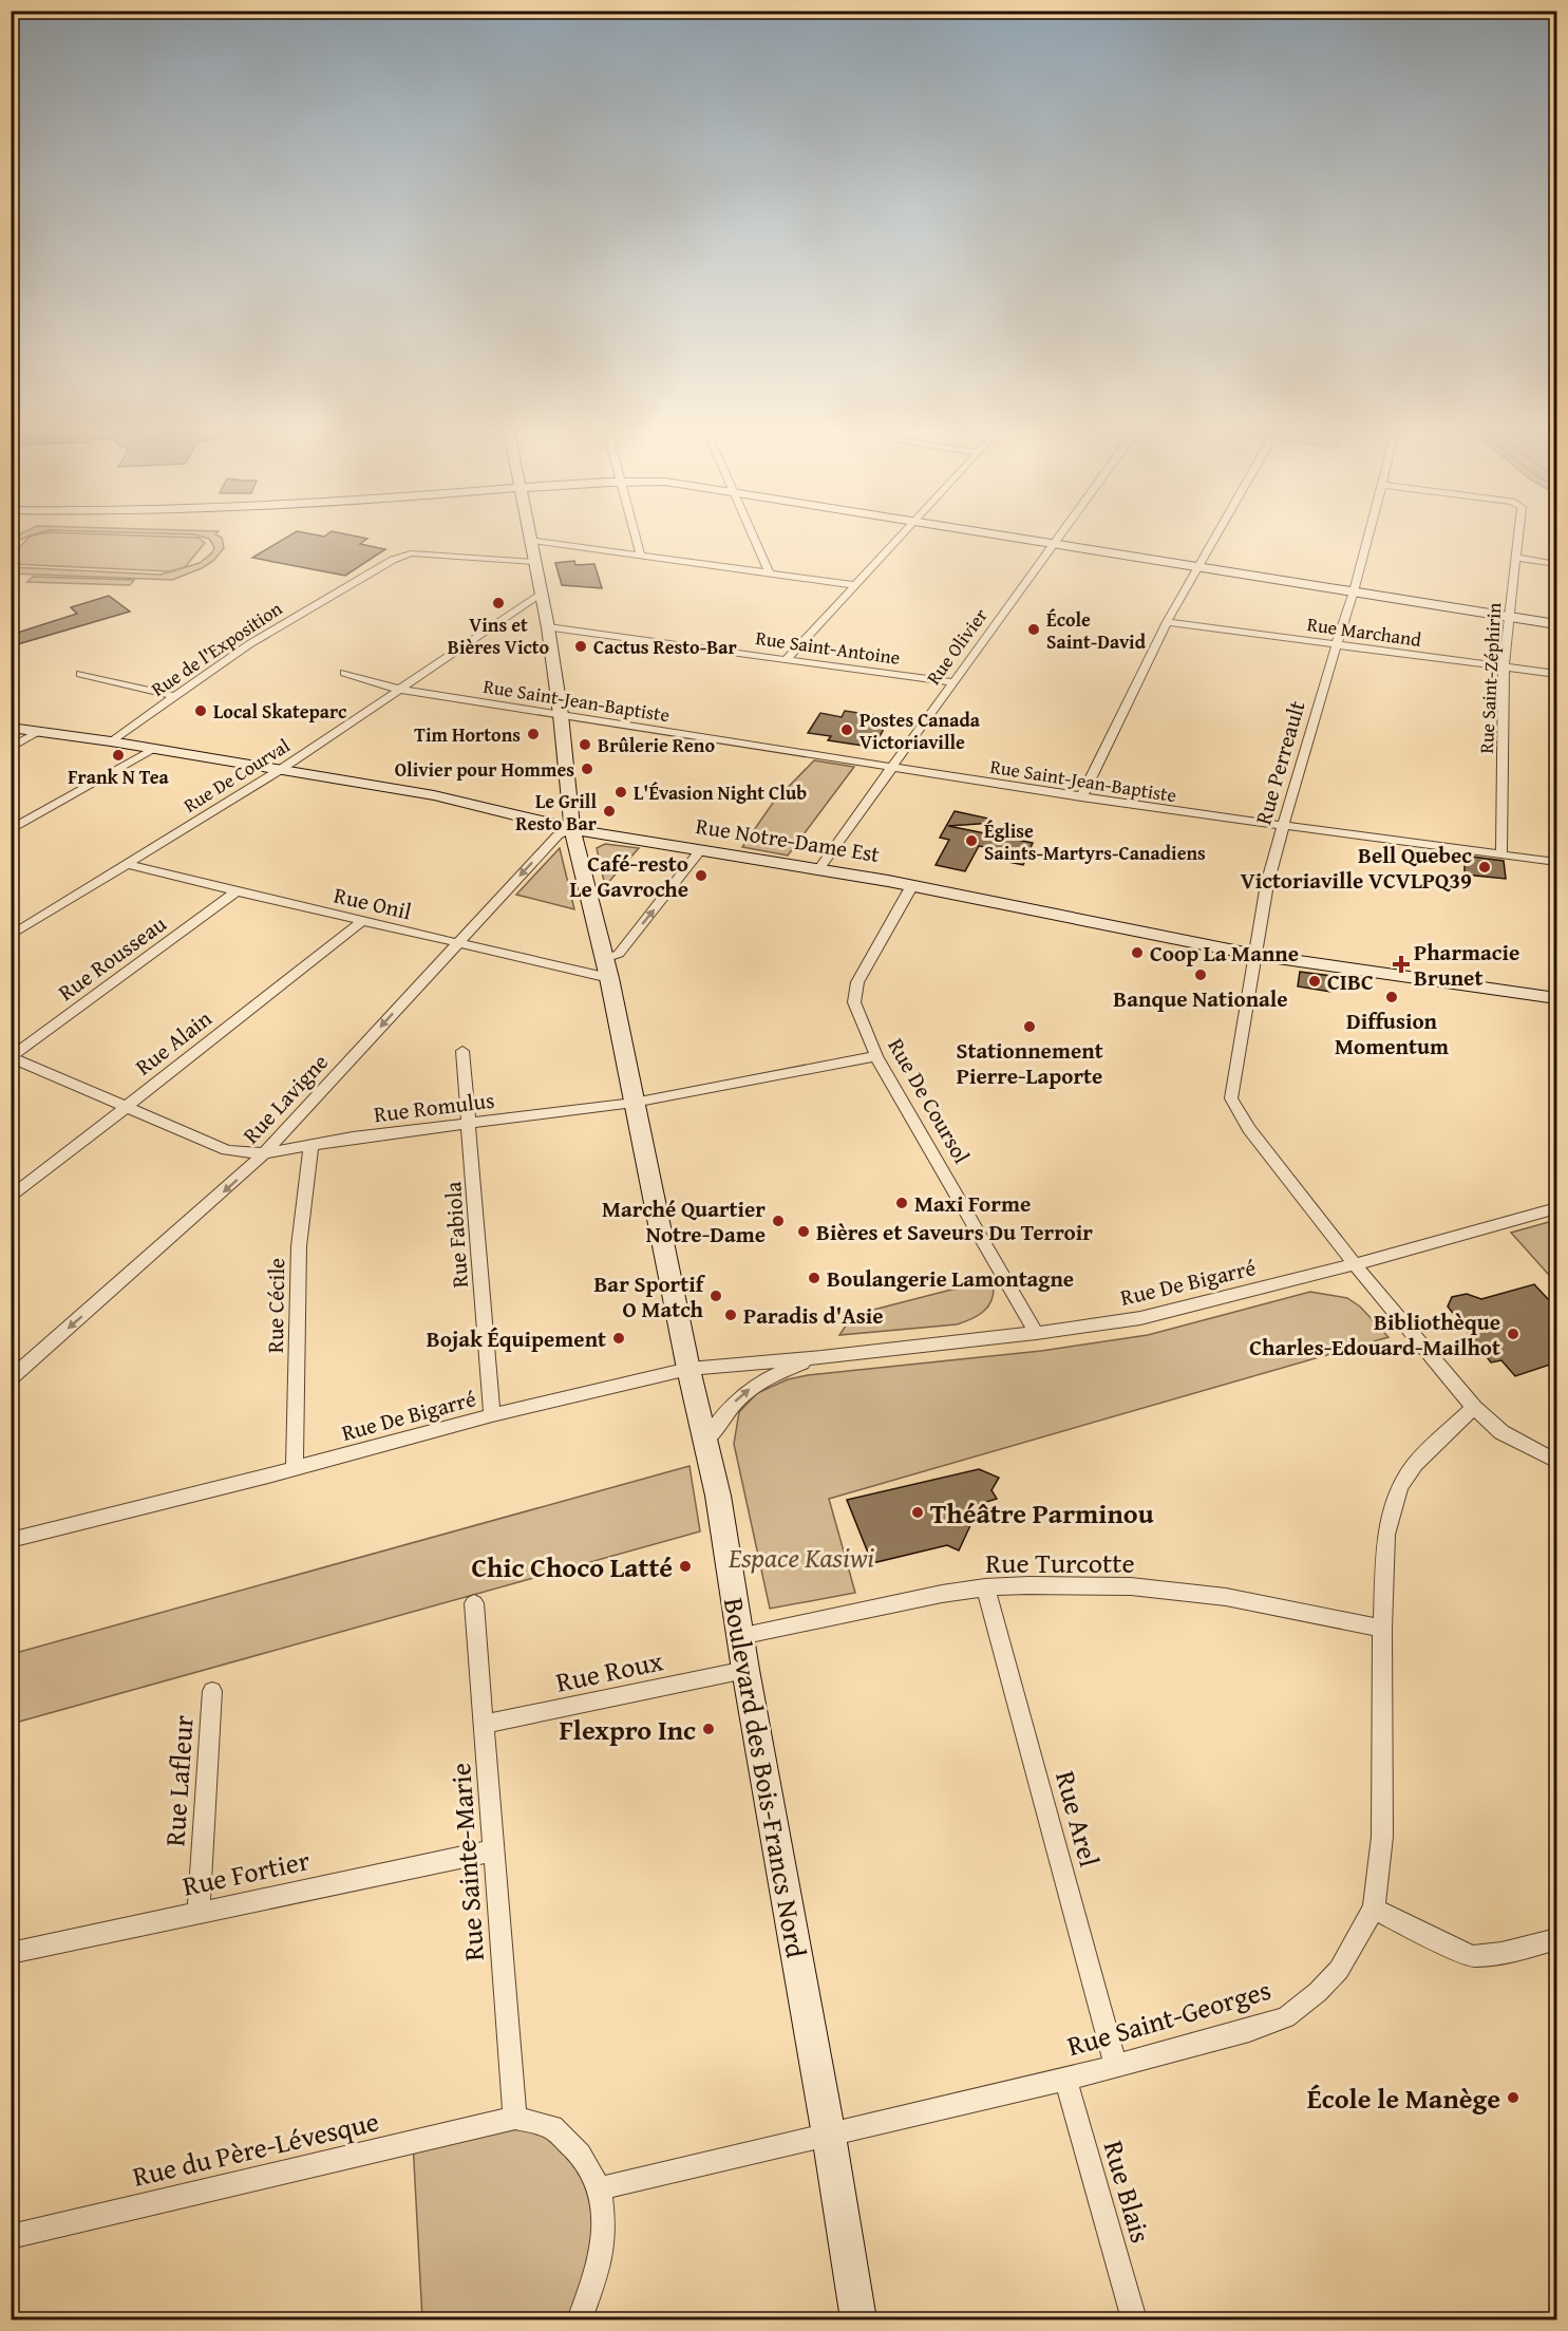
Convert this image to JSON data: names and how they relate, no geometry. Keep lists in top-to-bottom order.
{
  "streets": {
    "street": [
      "Rue Marchand",
      "Rue Olivier",
      "Rue Saint-Antoine",
      "Rue de l'Exposition",
      "Rue Saint-Zéphirin",
      "Rue Saint-Jean-Baptiste",
      "Rue Perreault",
      "Rue De Courval",
      "Rue Notre-Dame Est",
      "Rue Onil",
      "Rue Rousseau",
      "Rue Alain",
      "Rue Lavigne",
      "Rue De Coursol",
      "Rue Romulus",
      "Rue Fabiola",
      "Rue De Bigarré",
      "Rue Cécile",
      "Rue Turcotte",
      "Rue Roux",
      "Boulevard des Bois-Francs Nord",
      "Rue Lafleur",
      "Rue Arel",
      "Rue Sainte-Marie",
      "Rue Fortier",
      "Rue Saint-Georges",
      "Rue du Père-Lévesque",
      "Rue Blais"
    ]
  },
  "crossings": [
    ["Rue Marchand", "Rue Saint-Zéphirin"],
    ["Rue Marchand", "Rue Perreault"],
    ["Rue Olivier", "Rue Saint-Antoine"],
    ["Rue Olivier", "Rue Saint-Jean-Baptiste"],
    ["Rue Olivier", "Rue Notre-Dame Est"],
    ["Rue Saint-Antoine", "Rue De Courval"],
    ["Rue Saint-Antoine", "Boulevard des Bois-Francs Nord"],
    ["Rue de l'Exposition", "Rue Notre-Dame Est"],
    ["Rue de l'Exposition", "Boulevard des Bois-Francs Nord"],
    ["Rue Saint-Zéphirin", "Rue Saint-Jean-Baptiste"],
    ["Rue Saint-Jean-Baptiste", "Rue Perreault"],
    ["Rue Saint-Jean-Baptiste", "Rue De Courval"],
    ["Rue Saint-Jean-Baptiste", "Boulevard des Bois-Francs Nord"],
    ["Rue Perreault", "Rue Notre-Dame Est"],
    ["Rue Perreault", "Rue De Bigarré"],
    ["Rue Perreault", "Rue Saint-Georges"],
    ["Rue De Courval", "Rue Notre-Dame Est"],
    ["Rue De Courval", "Rue Onil"],
    ["Rue De Courval", "Boulevard des Bois-Francs Nord"],
    ["Rue Notre-Dame Est", "Rue Lavigne"],
    ["Rue Notre-Dame Est", "Rue De Coursol"],
    ["Rue Notre-Dame Est", "Boulevard des Bois-Francs Nord"],
    ["Rue Onil", "Rue Rousseau"],
    ["Rue Onil", "Rue Alain"],
    ["Rue Onil", "Rue Lavigne"],
    ["Rue Onil", "Boulevard des Bois-Francs Nord"],
    ["Rue Rousseau", "Rue Romulus"],
    ["Rue Alain", "Rue Romulus"],
    ["Rue Lavigne", "Rue Romulus"],
    ["Rue Lavigne", "Boulevard des Bois-Francs Nord"],
    ["Rue De Coursol", "Rue Romulus"],
    ["Rue De Coursol", "Rue De Bigarré"],
    ["Rue Romulus", "Rue Fabiola"],
    ["Rue Romulus", "Rue Cécile"],
    ["Rue Romulus", "Boulevard des Bois-Francs Nord"],
    ["Rue Fabiola", "Rue De Bigarré"],
    ["Rue De Bigarré", "Rue Cécile"],
    ["Rue De Bigarré", "Boulevard des Bois-Francs Nord"],
    ["Rue Turcotte", "Boulevard des Bois-Francs Nord"],
    ["Rue Turcotte", "Rue Arel"],
    ["Rue Turcotte", "Rue Saint-Georges"],
    ["Rue Roux", "Boulevard des Bois-Francs Nord"],
    ["Rue Roux", "Rue Sainte-Marie"],
    ["Boulevard des Bois-Francs Nord", "Rue Saint-Georges"],
    ["Rue Lafleur", "Rue Fortier"],
    ["Rue Arel", "Rue Saint-Georges"],
    ["Rue Sainte-Marie", "Rue Fortier"],
    ["Rue Sainte-Marie", "Rue du Père-Lévesque"],
    ["Rue Saint-Georges", "Rue Blais"]
  ],
  "one_way": ["Rue Lavigne"],
  "parks": ["Espace Kasiwi"],
  "places": {
    "other": [
      "Vins et Bières Victo",
      "École Saint-David",
      "Cactus Resto-Bar",
      "Local Skateparc",
      "Postes Canada Victoriaville",
      "Tim Hortons",
      "Brûlerie Reno",
      "Frank N Tea",
      "Olivier pour Hommes",
      "L'Évasion Night Club",
      "Le Grill Resto Bar",
      "Église Saints-Martyrs-Canadiens",
      "Bell Quebec Victoriaville VCVLPQ39",
      "Café-resto Le Gavroche",
      "Coop La Manne",
      "Banque Nationale",
      "CIBC",
      "Diffusion Momentum",
      "Stationnement Pierre-Laporte",
      "Maxi Forme",
      "Marché Quartier Notre-Dame",
      "Bières et Saveurs Du Terroir",
      "Boulangerie Lamontagne",
      "Bar Sportif O Match",
      "Paradis d'Asie",
      "Bibliothèque Charles-Edouard-Mailhot",
      "Bojak Équipement",
      "Théâtre Parminou",
      "Chic Choco Latté",
      "Flexpro Inc",
      "École le Manège"
    ],
    "health": ["Pharmacie Brunet"]
  }
}
